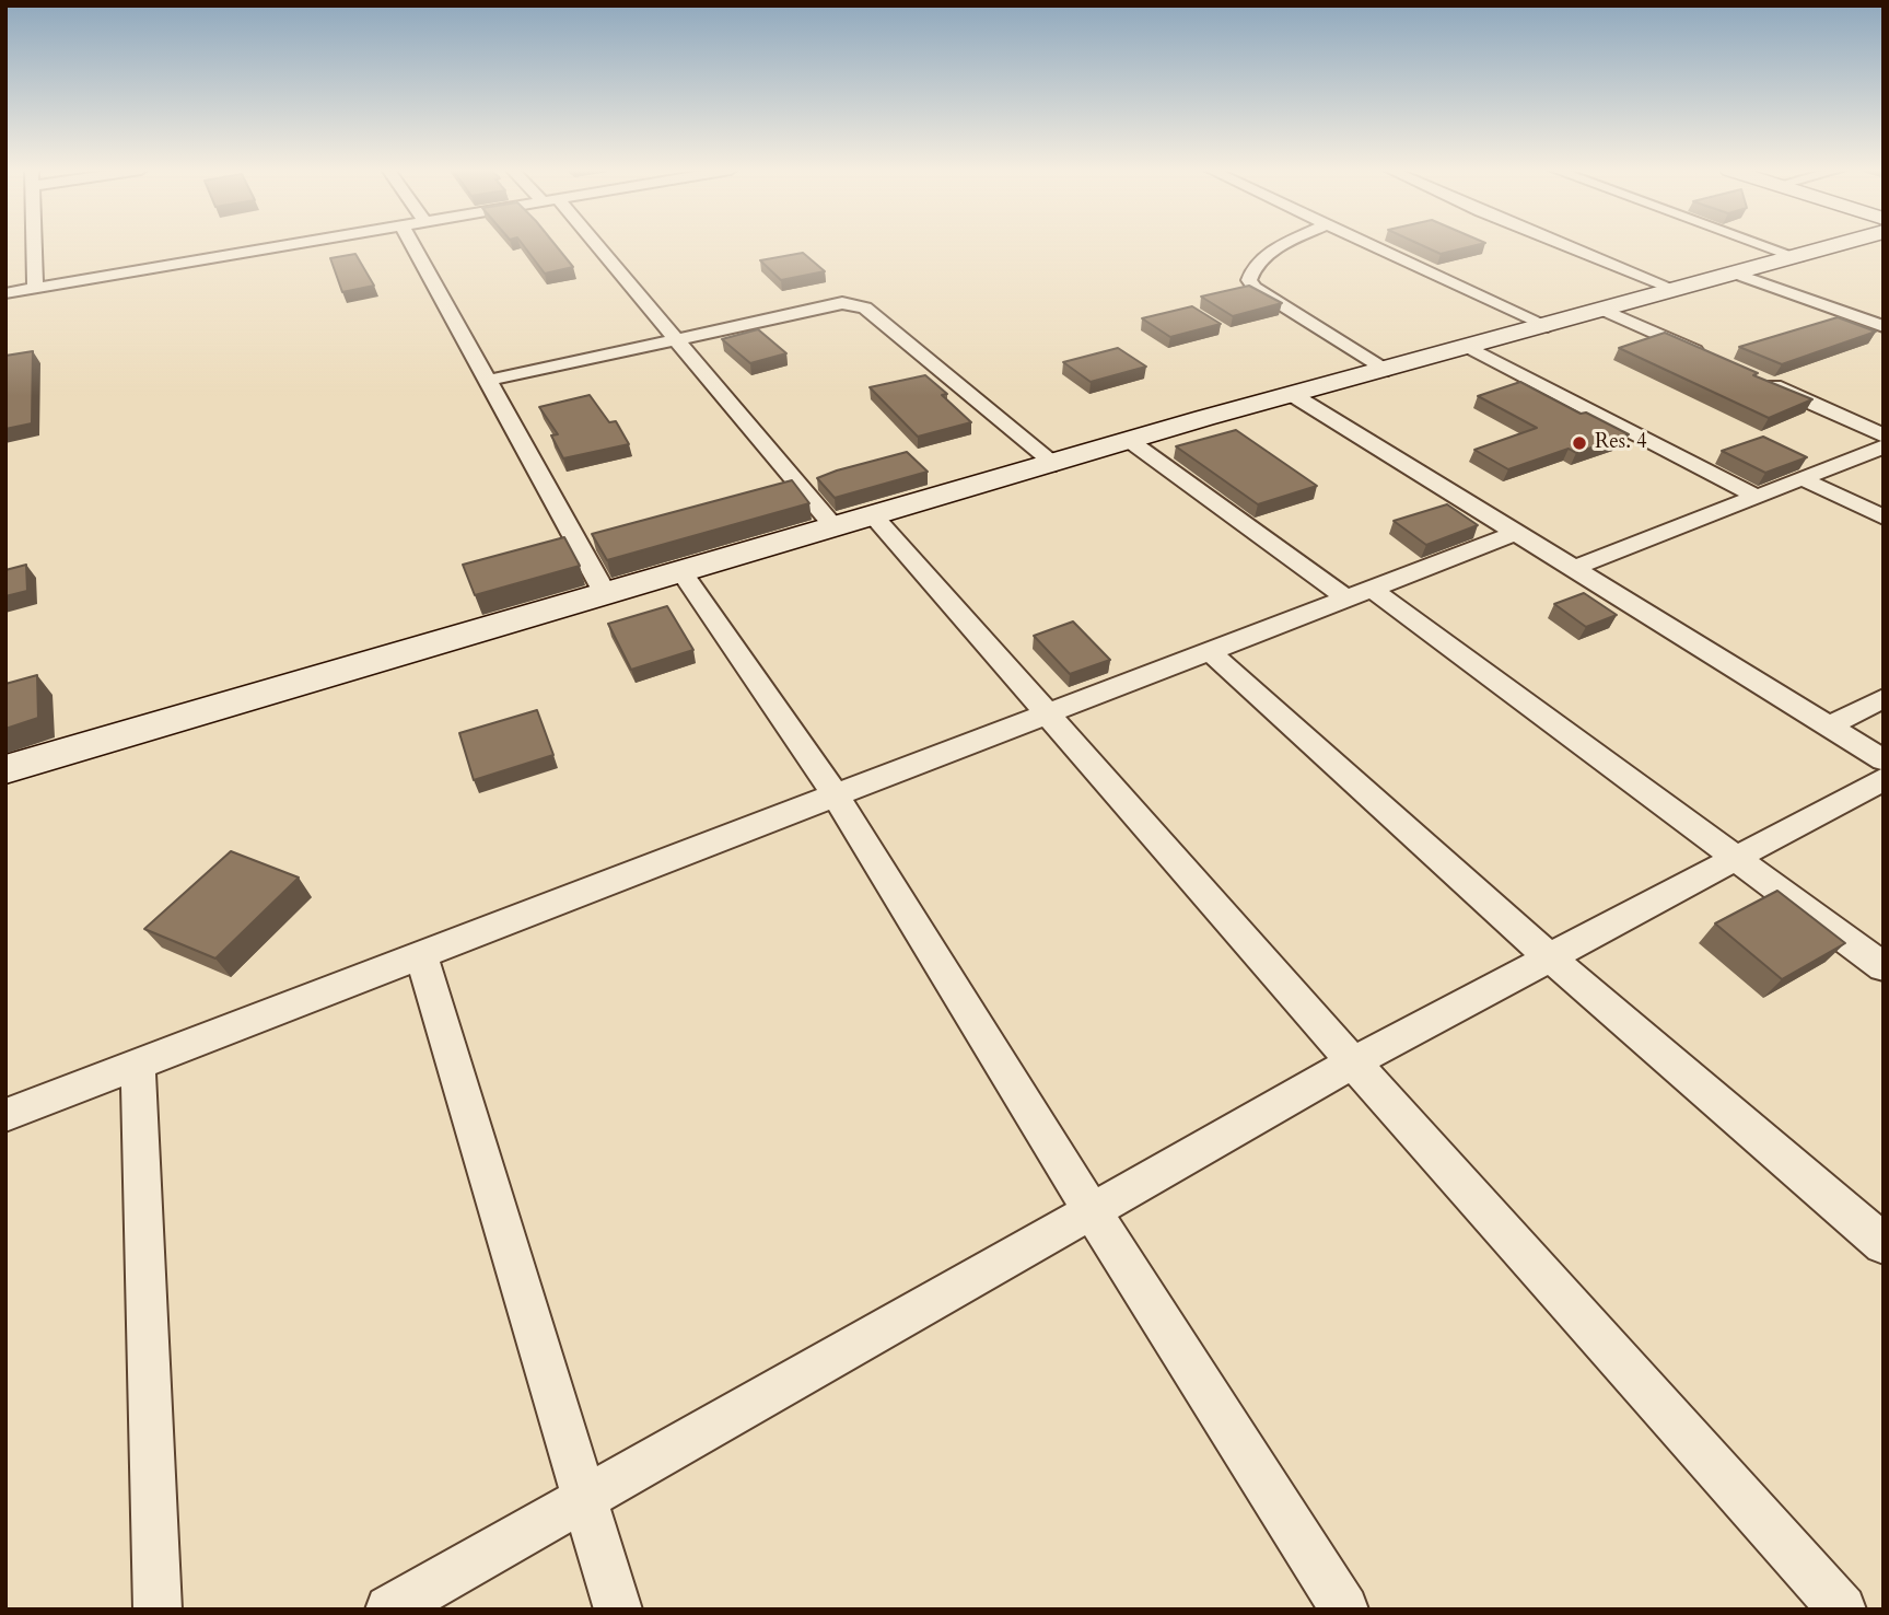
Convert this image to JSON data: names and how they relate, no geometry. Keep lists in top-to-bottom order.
{
  "places": ["Res. 4"]
}
